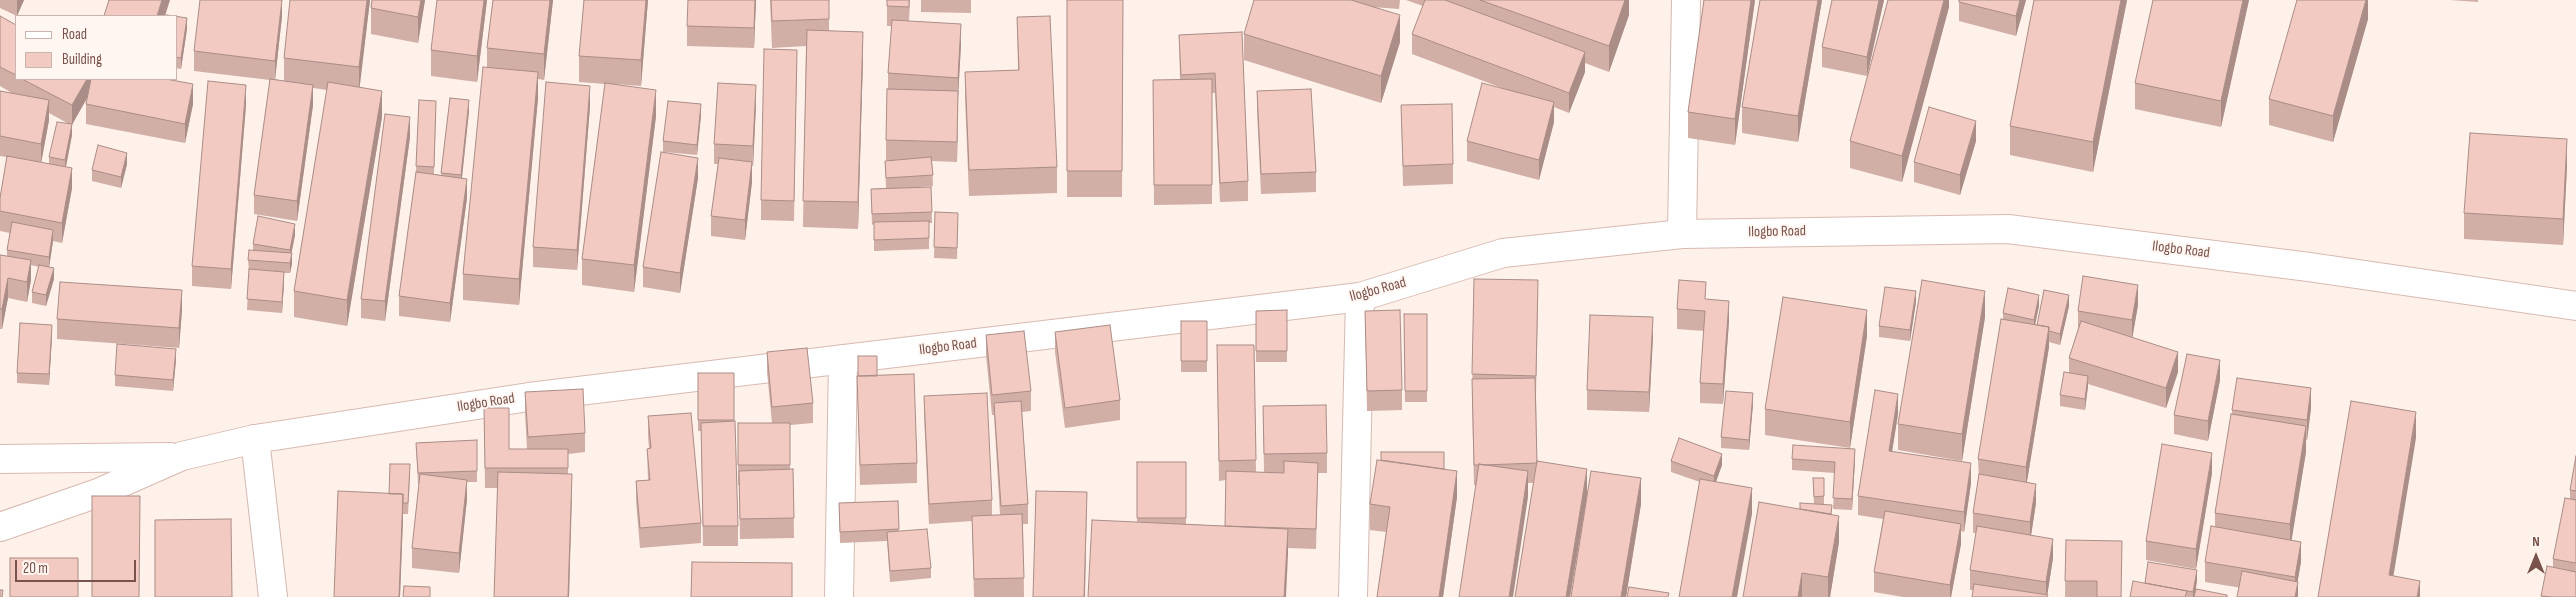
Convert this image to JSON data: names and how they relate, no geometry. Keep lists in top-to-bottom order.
{
  "streets": {
    "main road": ["Ilogbo Road"]
  },
  "legend": ["Road", "Building"],
  "scale_bar": "20 m",
  "north": "top"
}
